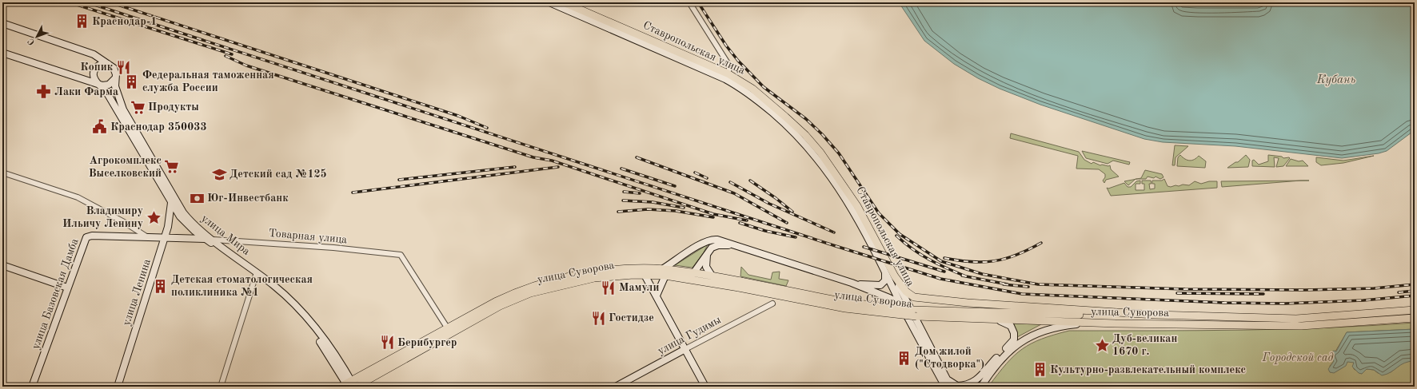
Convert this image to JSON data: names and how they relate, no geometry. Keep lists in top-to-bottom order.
{
  "streets": {
    "main road": [
      "Ставропольская улица",
      "улица Мира",
      "улица Суворова",
      "улица Ленина",
      "улица Базовская Дамба",
      "улица Гудимы"
    ],
    "street": ["Товарная улица"]
  },
  "crossings": [
    ["Ставропольская улица", "улица Суворова"],
    ["улица Мира", "Товарная улица"],
    ["улица Мира", "улица Суворова"],
    ["улица Мира", "улица Ленина"],
    ["улица Мира", "улица Базовская Дамба"],
    ["Товарная улица", "улица Суворова"],
    ["Товарная улица", "улица Базовская Дамба"],
    ["улица Ленина", "улица Базовская Дамба"]
  ],
  "water": ["Кубань"],
  "parks": ["Городской сад"],
  "places": {
    "building": [
      "Краснодар-1",
      "Федеральная таможенная служба России",
      "Детская стоматологическая поликлиника №1",
      "Дом жилой (\"Стодворка\")",
      "Культурно-развлекательный комплекс"
    ],
    "restaurant": [
      "Копик",
      "Мамули",
      "Гостидзе",
      "Берибургер"
    ],
    "pharmacy": ["Лаки Фарма"],
    "supermarket": ["Продукты", "Агрокомплекс Выселковский"],
    "public building": ["Краснодар 350033"],
    "school or university": ["Детский сад №125"],
    "bank": ["Юг-Инвестбанк"],
    "place": ["Владимиру Ильичу Ленину", "Дуб-великан 1670 г."]
  },
  "north": "bottom left"
}
